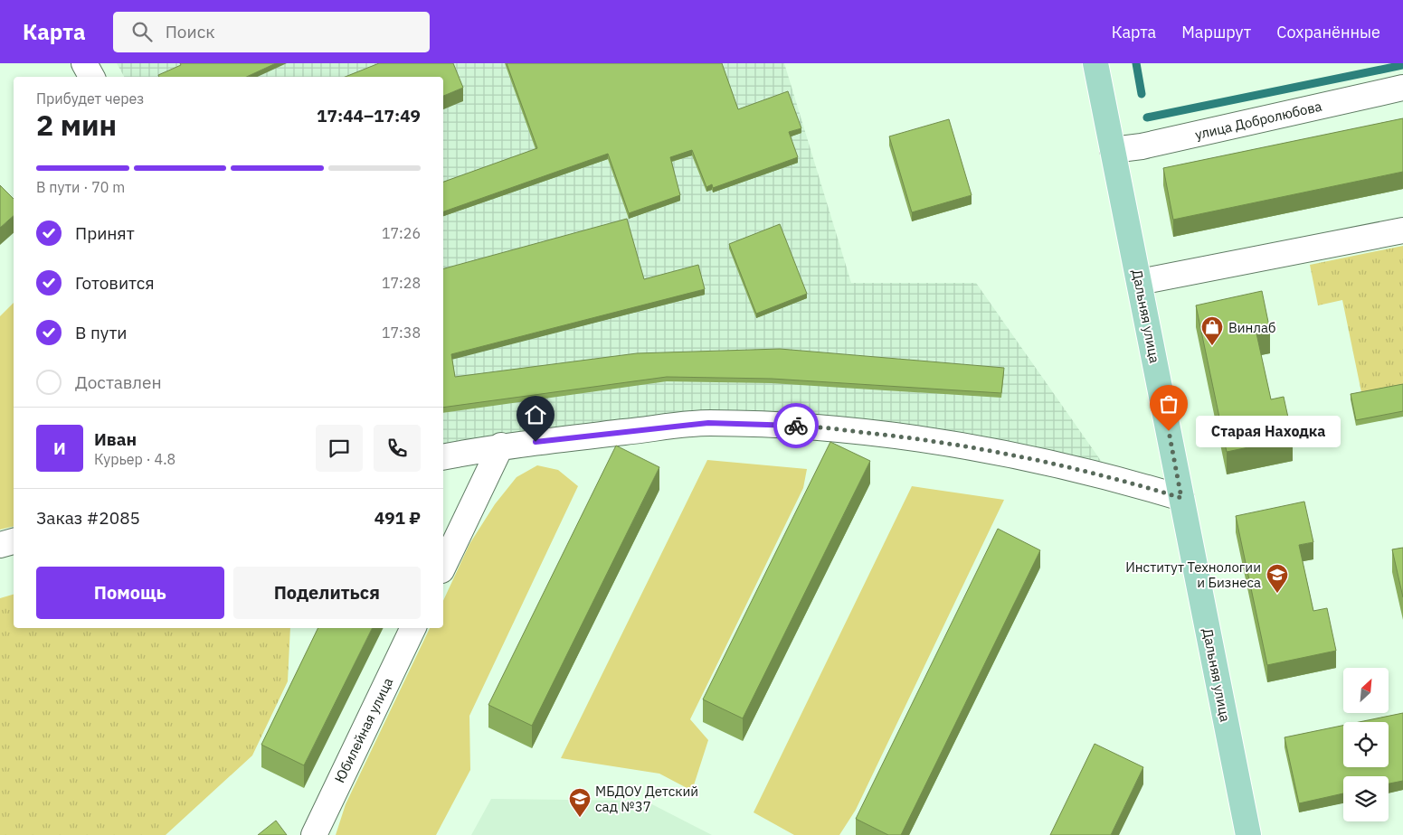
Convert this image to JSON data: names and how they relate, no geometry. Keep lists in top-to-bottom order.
{
  "streets": {
    "main road": ["Дальняя улица"],
    "street": ["улица Добролюбова", "Юбилейная улица"]
  },
  "crossings": [
    ["улица Добролюбова", "Дальняя улица"]
  ],
  "places": {
    "shop": ["Винлаб"],
    "other": ["Старая Находка"],
    "school or university": ["Институт Технологии и Бизнеса", "МБДОУ Детский сад №37"]
  },
  "north": "top right",
  "page": {
    "header": "Карта",
    "search": "Поиск",
    "nav": ["Карта", "Маршрут", "Сохранённые"],
    "heading": ["2 мин", "Прибудет через", "17:44–17:49"],
    "panel": [
      "Иван",
      "Курьер · 4.8",
      "Заказ #2085",
      "491 ₽"
    ],
    "bar": "В пути · 70 m",
    "list": [
      ["Принят", "17:26"],
      ["Готовится", "17:28"],
      ["В пути", "17:38"],
      "Доставлен"
    ],
    "bubble": "Старая Находка",
    "round": "И",
    "buttons": ["Помощь", "Поделиться"]
  }
}
